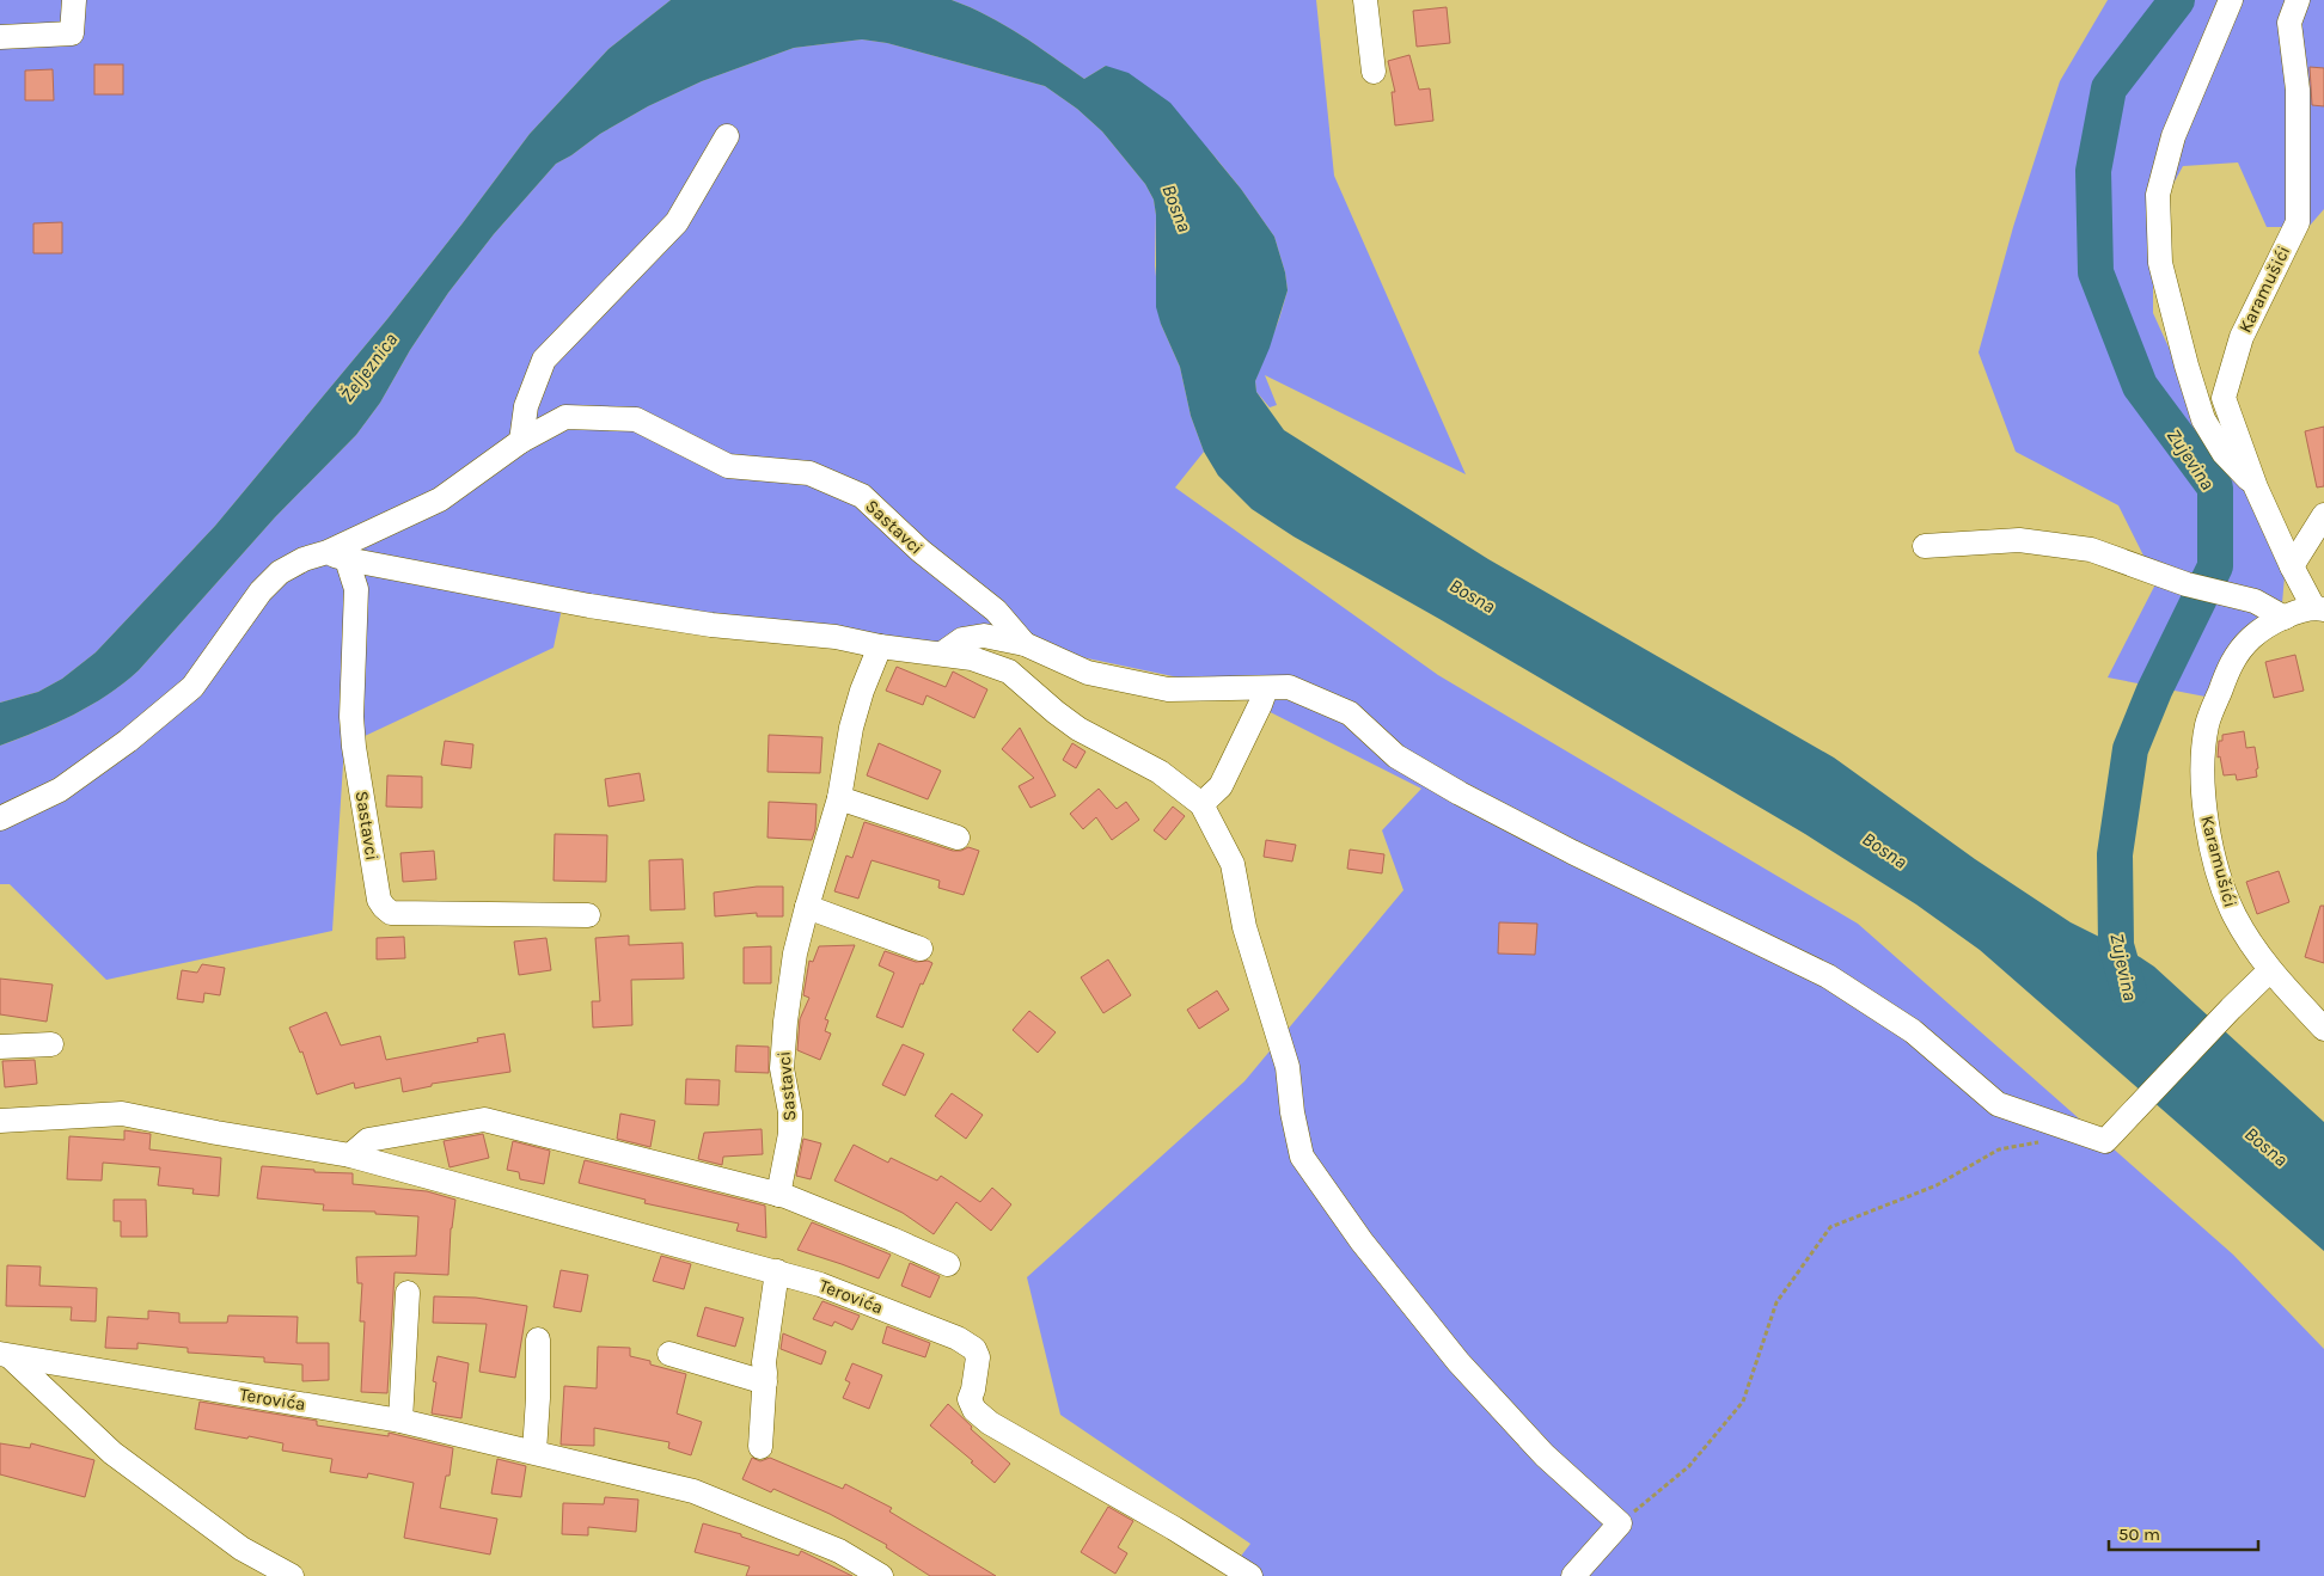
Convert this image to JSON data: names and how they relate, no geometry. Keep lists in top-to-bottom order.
{
  "streets": {
    "street": ["Karamušići", "Sastavci", "Terovića"]
  },
  "water": ["Bosna", "Željeznica", "Zujevina"],
  "scale_bar": "50 m"
}
